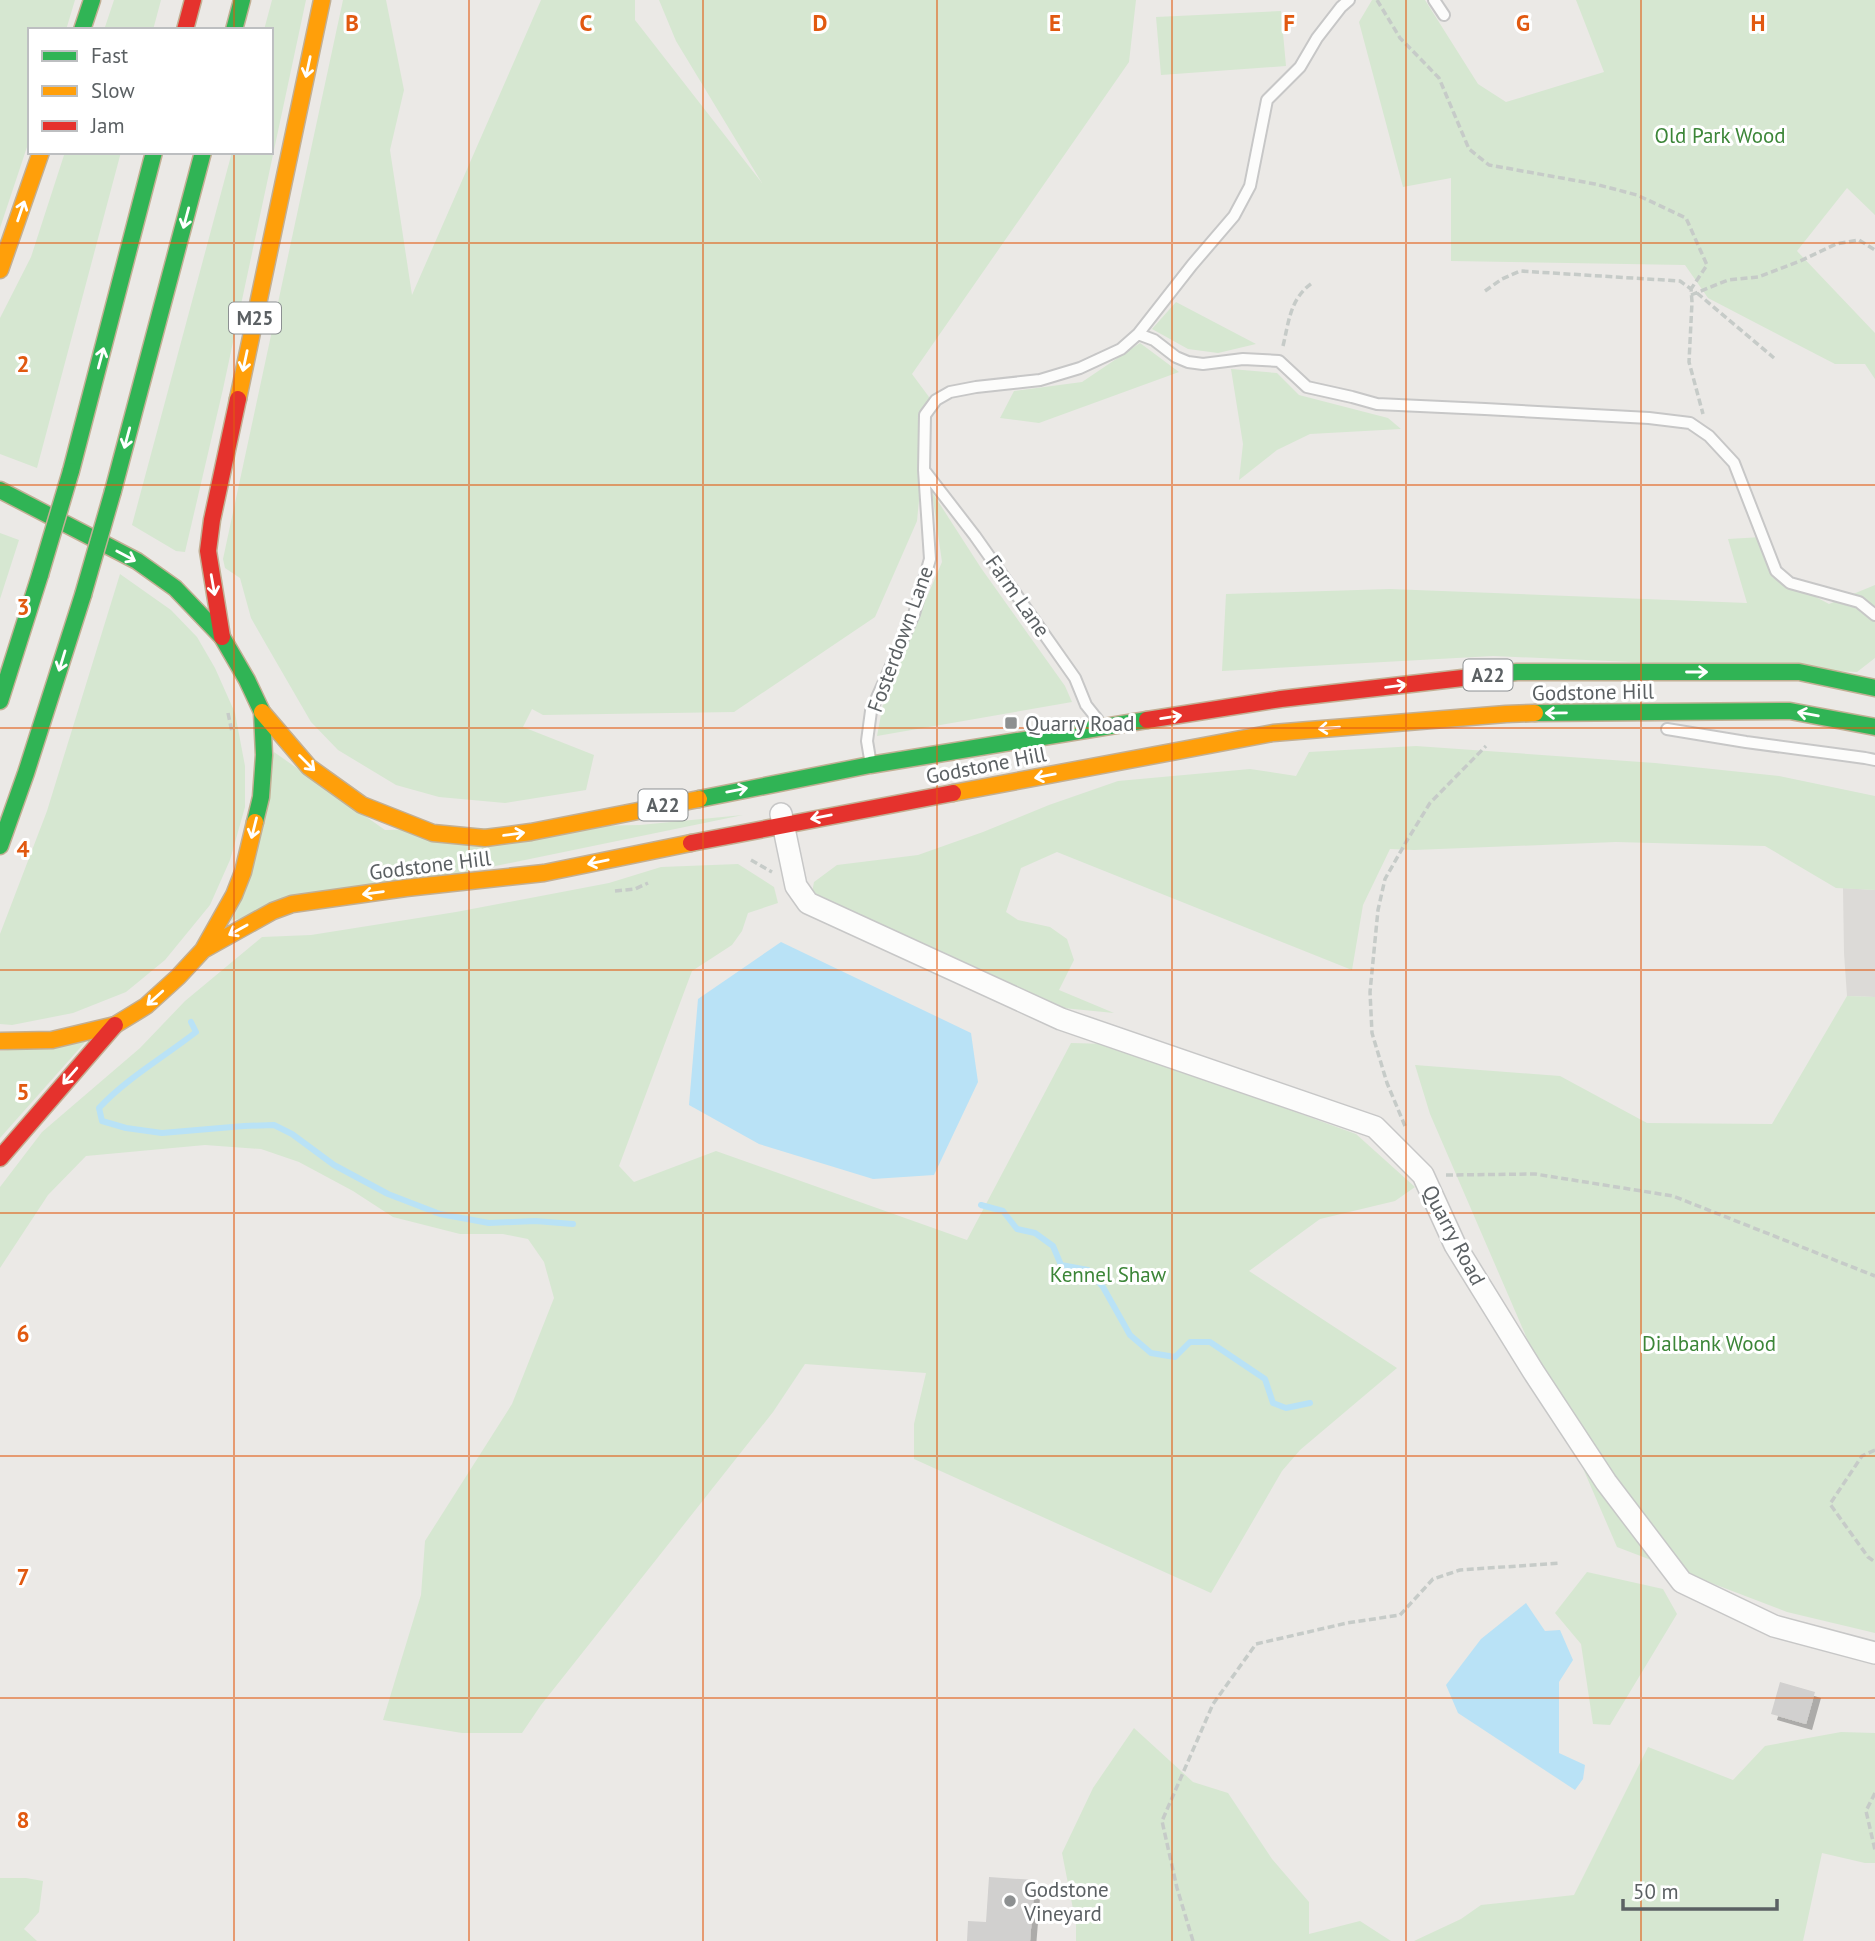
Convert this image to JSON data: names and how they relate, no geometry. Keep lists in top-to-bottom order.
{
  "streets": {
    "highway": ["M25", "A22", "Godstone Hill"],
    "street": ["Quarry Road"],
    "lane": ["Farm Lane", "Fosterdown Lane"]
  },
  "crossings": [
    ["Farm Lane", "Fosterdown Lane"],
    ["Farm Lane", "Godstone Hill"],
    ["Fosterdown Lane", "Godstone Hill"],
    ["Godstone Hill", "Quarry Road"]
  ],
  "parks": ["Old Park Wood", "Kennel Shaw", "Dialbank Wood"],
  "places": {
    "transit": ["Quarry Road"],
    "other": ["Godstone Vineyard"]
  },
  "legend": ["Fast", "Slow", "Jam"],
  "scale_bar": "50 m",
  "grid": {
    "columns": [
      "B",
      "C",
      "D",
      "E",
      "F",
      "G",
      "H"
    ],
    "rows": [
      "2",
      "3",
      "4",
      "5",
      "6",
      "7",
      "8"
    ]
  }
}
